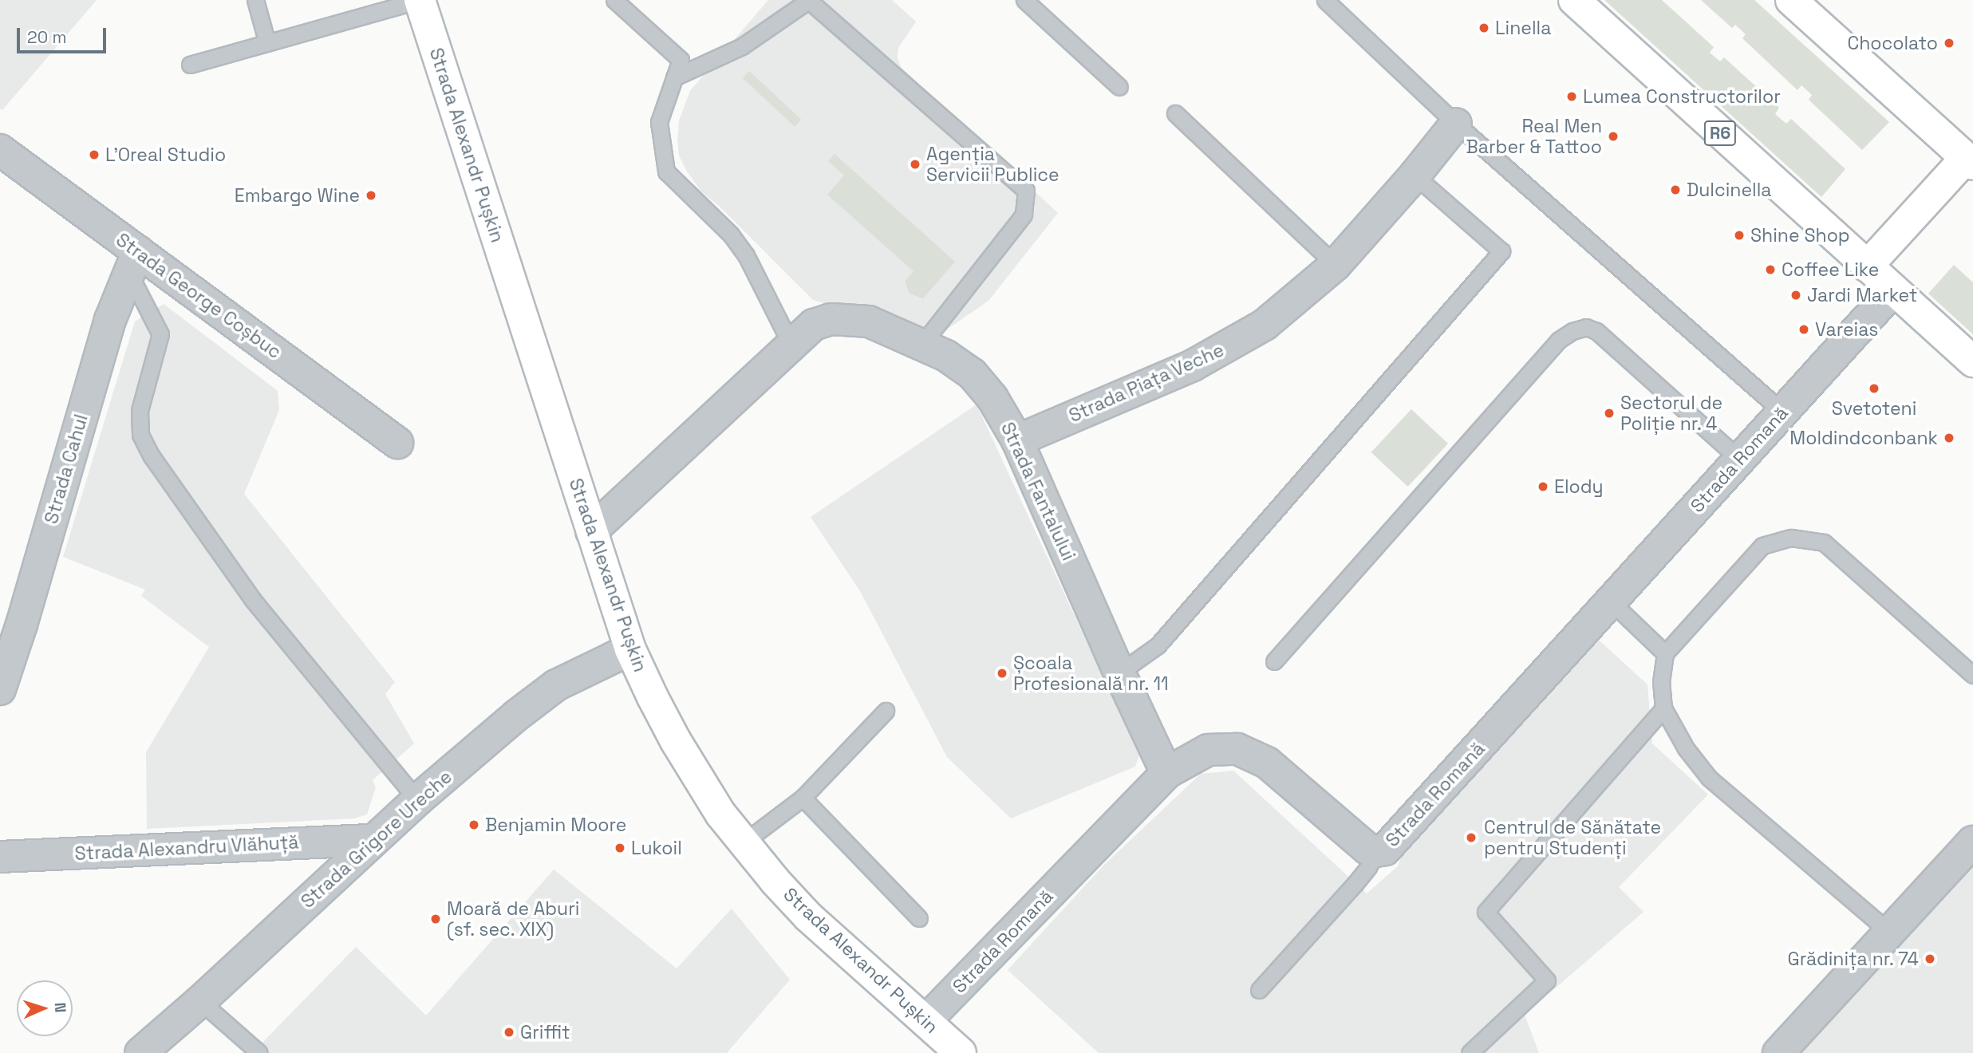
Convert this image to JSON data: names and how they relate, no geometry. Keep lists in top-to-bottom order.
{
  "streets": {
    "main road": ["R6", "Strada Alexandr Pușkin"],
    "street": [
      "Strada George Coșbuc",
      "Strada Piața Veche",
      "Strada Romană",
      "Strada Cahul",
      "Strada Fantalului",
      "Strada Grigore Ureche",
      "Strada Alexandru Vlăhuță"
    ]
  },
  "crossings": [
    ["R6", "Strada Romană"],
    ["Strada Alexandr Pușkin", "Strada Romană"],
    ["Strada Alexandr Pușkin", "Strada Fantalului"],
    ["Strada Alexandr Pușkin", "Strada Grigore Ureche"],
    ["Strada George Coșbuc", "Strada Cahul"],
    ["Strada Piața Veche", "Strada Fantalului"],
    ["Strada Romană", "Strada Fantalului"],
    ["Strada Grigore Ureche", "Strada Alexandru Vlăhuță"]
  ],
  "places": [
    "Linella",
    "Chocolato",
    "Lumea Constructorilor",
    "Real Men Barber & Tattoo",
    "L'Oreal Studio",
    "Agenția Servicii Publice",
    "Dulcinella",
    "Embargo Wine",
    "Shine Shop",
    "Coffee Like",
    "Jardi Market",
    "Vareias",
    "Svetoteni",
    "Sectorul de Poliție nr. 4",
    "Moldindconbank",
    "Elody",
    "Școala Profesională nr. 11",
    "Benjamin Moore",
    "Centrul de Sănătate pentru Studenți",
    "Lukoil",
    "Moară de Aburi (sf. sec. XIX)",
    "Grădinița nr. 74",
    "Griffit"
  ],
  "scale_bar": "20 m",
  "north": "right"
}
